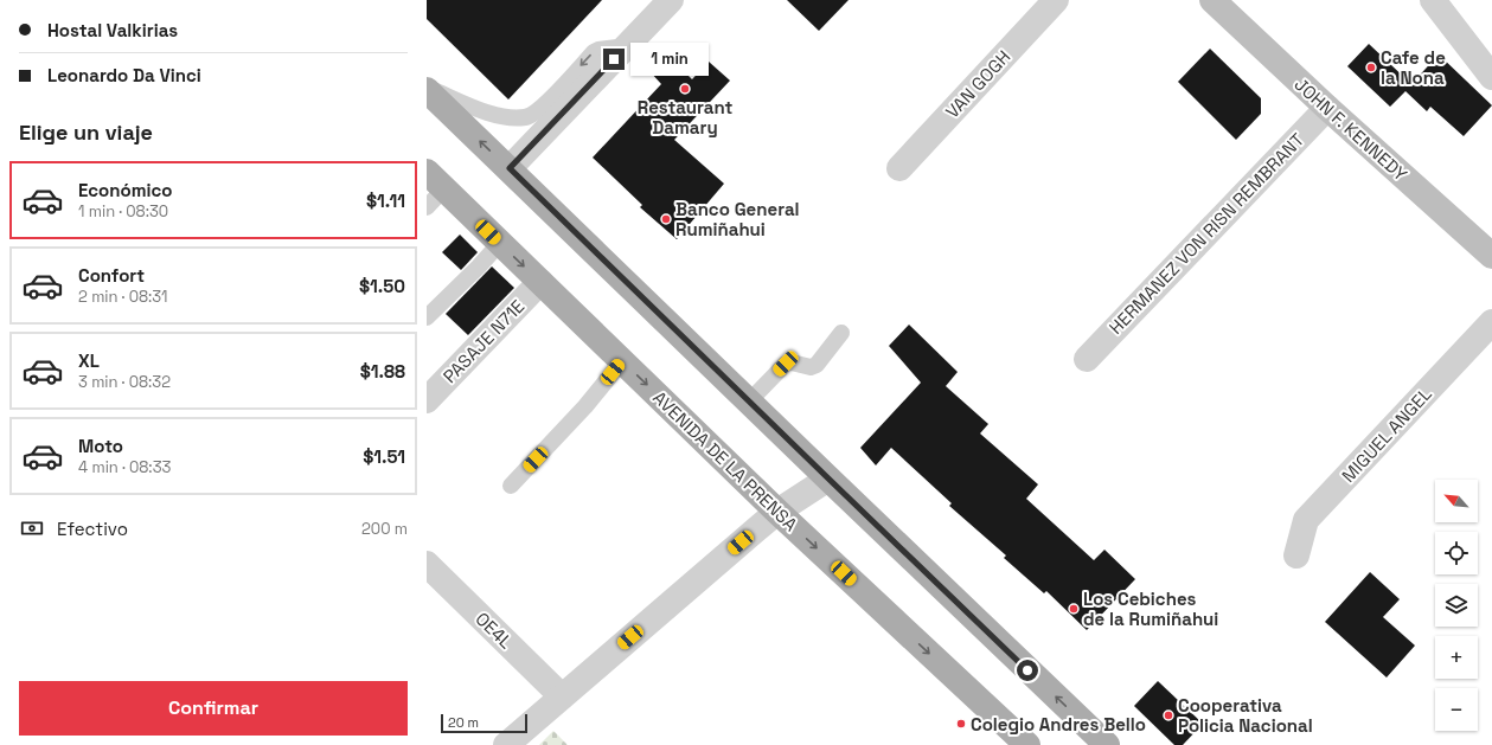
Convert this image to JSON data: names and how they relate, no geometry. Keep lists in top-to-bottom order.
{
  "streets": {
    "main road": ["JOHN F. KENNEDY", "AVENIDA DE LA PRENSA"],
    "street": [
      "VAN GOGH",
      "HERMANEZ VON RISN REMBRANT",
      "PASAJE N71E",
      "MIGUEL ANGEL",
      "OE4L"
    ]
  },
  "crossings": [
    ["JOHN F. KENNEDY", "HERMANEZ VON RISN REMBRANT"],
    ["PASAJE N71E", "AVENIDA DE LA PRENSA"]
  ],
  "places": [
    "Cafe de la Nona",
    "Restaurant Damary",
    "Banco General Rumiñahui",
    "Los Cebiches de la Rumiñahui",
    "Cooperativa Policia Nacional",
    "Colegio Andres Bello"
  ],
  "scale_bar": "20 m",
  "north": "top left",
  "page": {
    "banner": ["Hostal Valkirias", "Leonardo Da Vinci"],
    "bubble": "1 min",
    "heading": "Elige un viaje",
    "list": [
      {
        "name": "Económico",
        "note": "1 min · 08:30",
        "value": "$1.11"
      },
      {
        "name": "Confort",
        "note": "2 min · 08:31",
        "value": "$1.50"
      },
      {
        "name": "XL",
        "note": "3 min · 08:32",
        "value": "$1.88"
      },
      {
        "name": "Moto",
        "note": "4 min · 08:33",
        "value": "$1.51"
      }
    ],
    "map_buttons": ["+", "−"],
    "pay": ["Efectivo", "200 m"],
    "buttons": "Confirmar",
    "scale": "20 m"
  }
}
